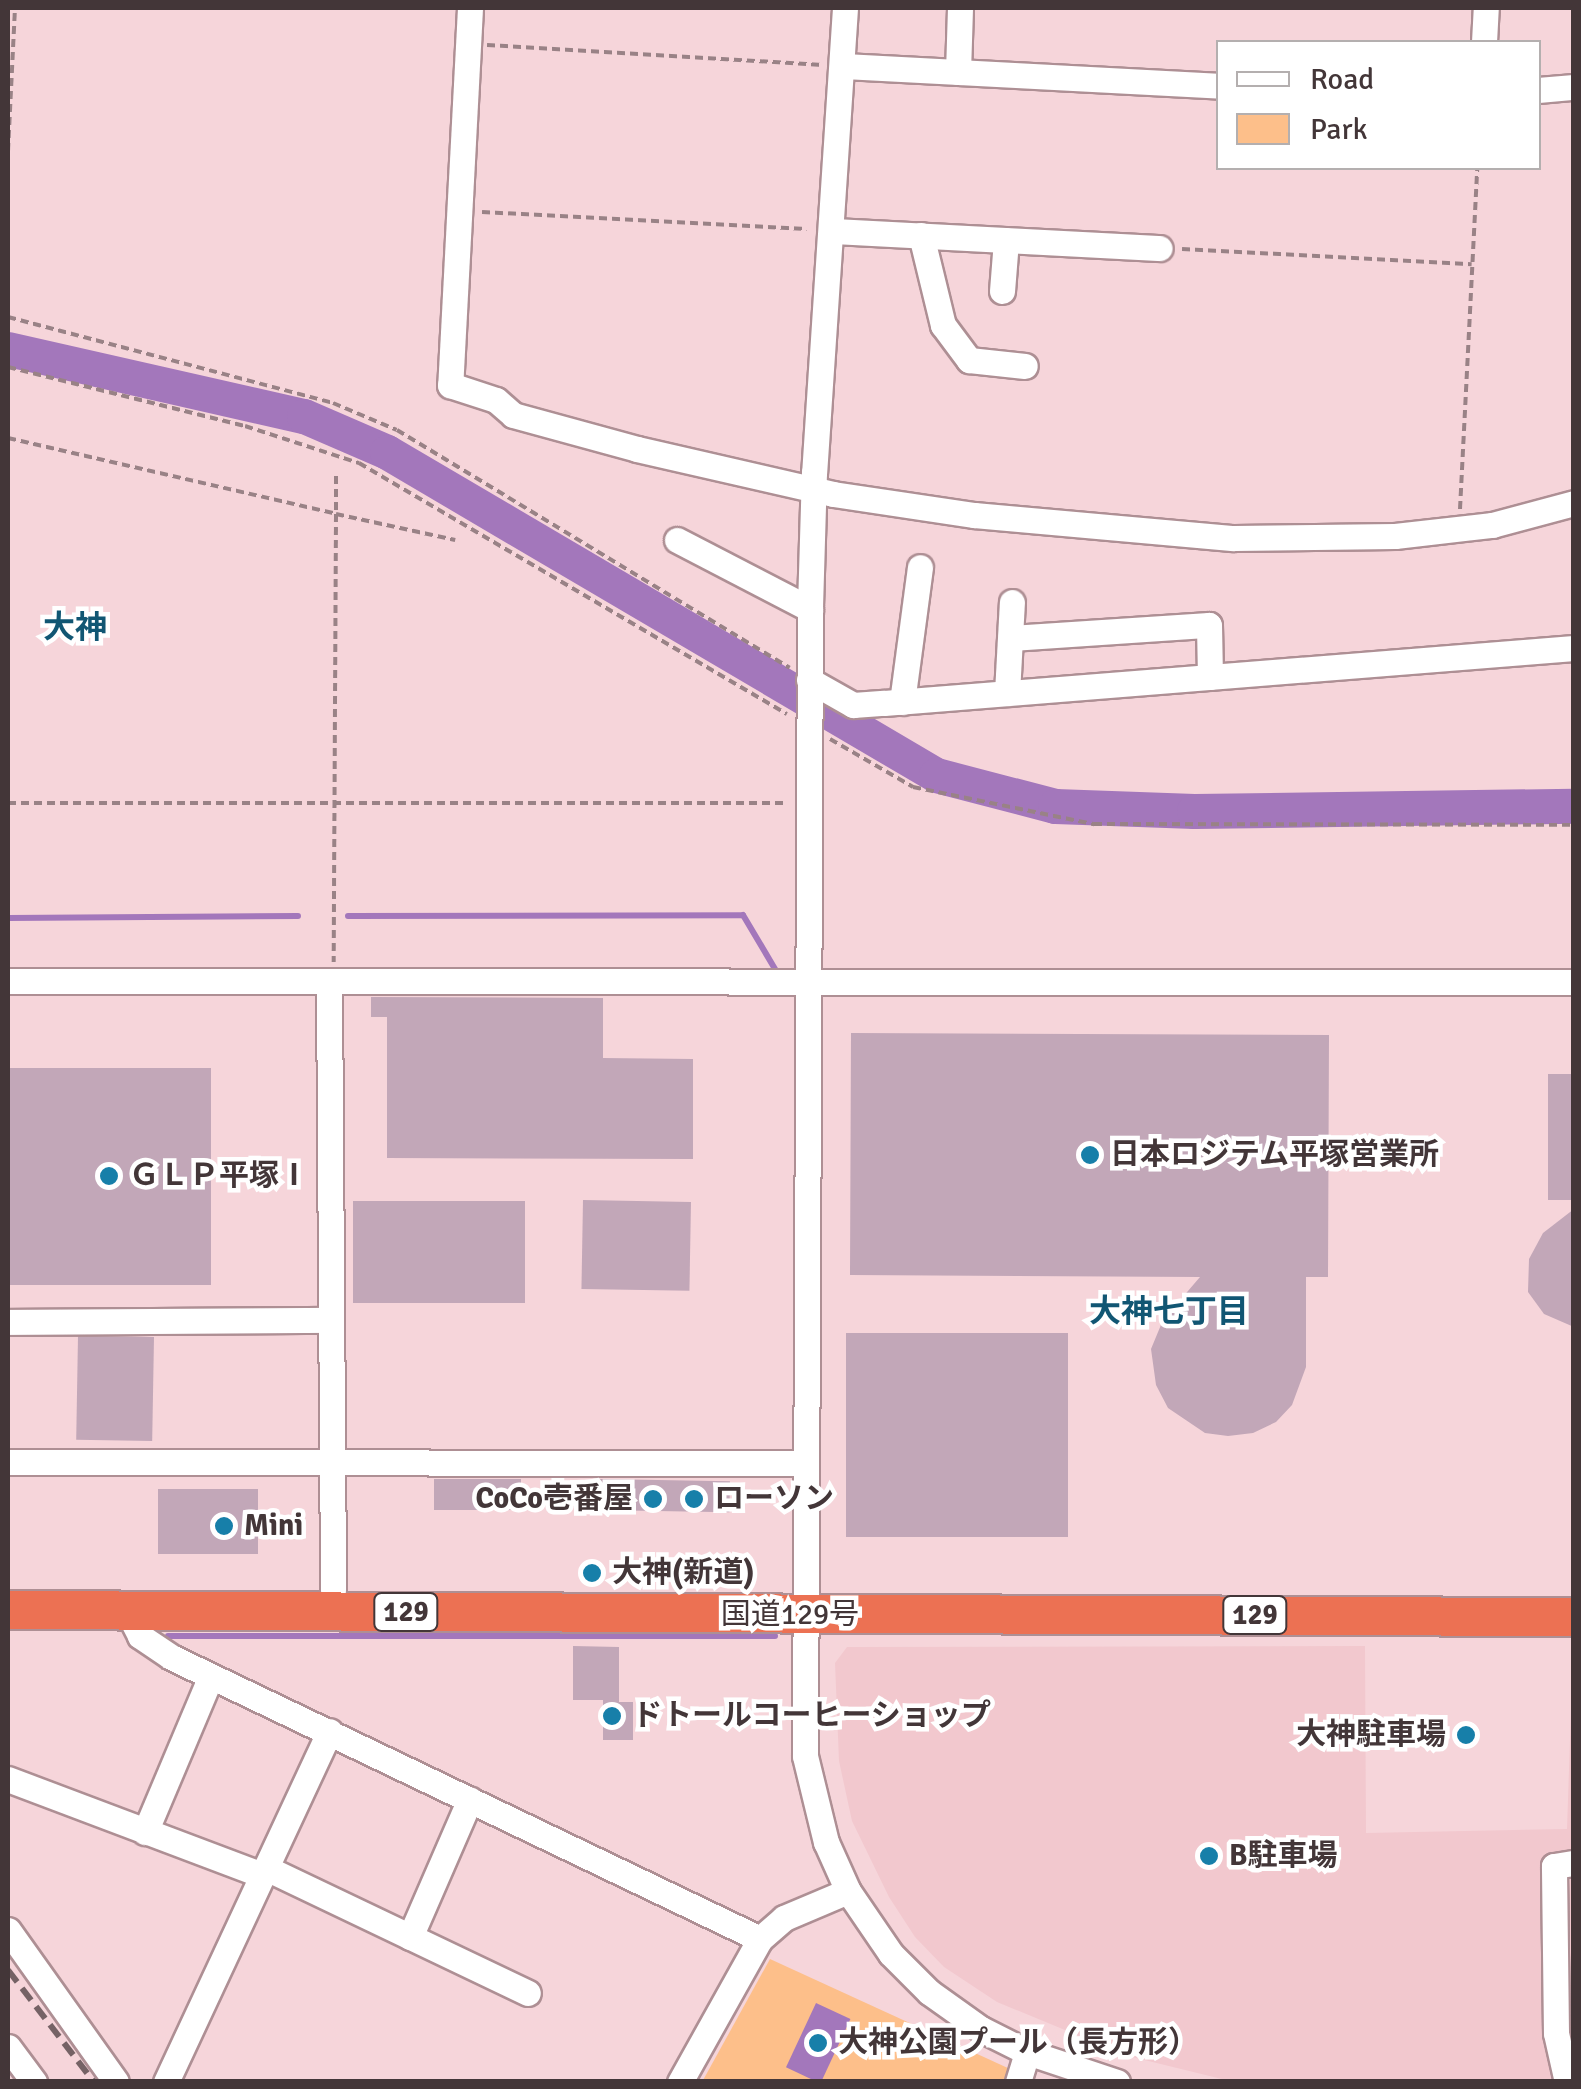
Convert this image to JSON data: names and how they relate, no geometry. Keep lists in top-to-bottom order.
{
  "streets": {
    "highway": ["129", "国道129号"]
  },
  "districts": ["大神", "大神七丁目"],
  "places": [
    "日本ロジテム平塚営業所",
    "ＧＬＰ平塚Ⅰ",
    "CoCo壱番屋",
    "ローソン",
    "Mini",
    "大神(新道)",
    "ドトールコーヒーショップ",
    "大神駐車場",
    "B駐車場",
    "大神公園プール（長方形）"
  ],
  "legend": ["Road", "Park"]
}
